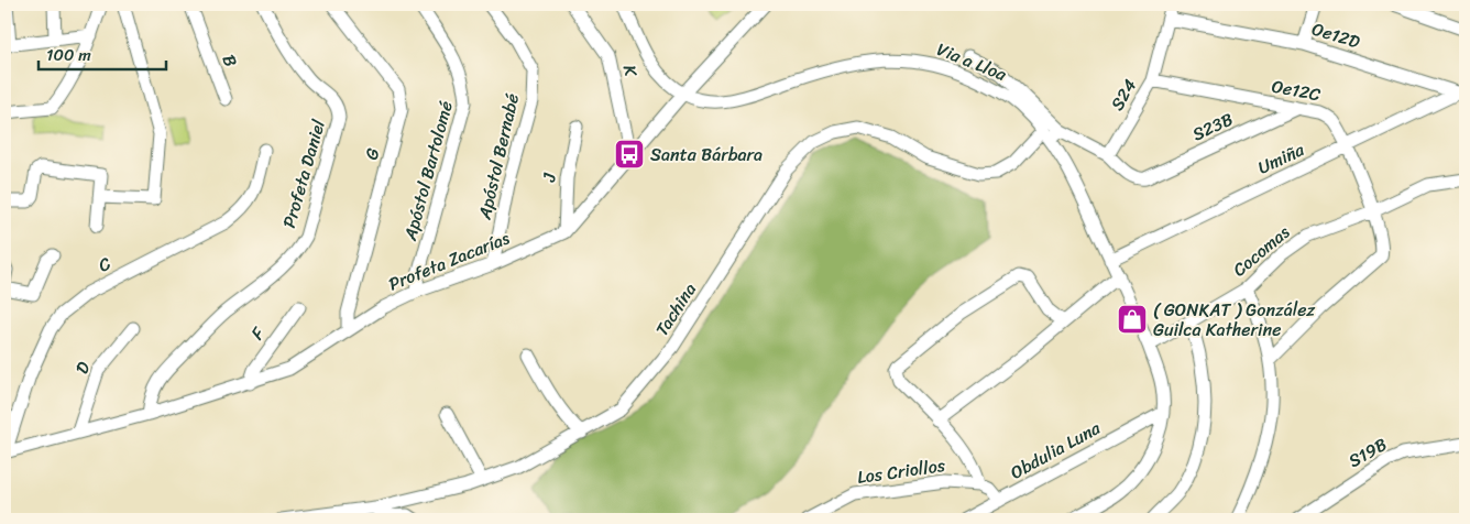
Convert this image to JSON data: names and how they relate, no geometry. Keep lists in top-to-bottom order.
{
  "streets": {
    "street": [
      "Oe12D",
      "B",
      "Via a Lloa",
      "K",
      "Oe12C",
      "S24",
      "S23B",
      "G",
      "Apóstol Bernabé",
      "Umiña",
      "Apóstol Bartolomé",
      "Profeta Daniel",
      "J",
      "Cocomas",
      "Profeta Zacarías",
      "C",
      "Tachina",
      "F",
      "D",
      "Obdulia Luna",
      "S19B",
      "Los Criollos"
    ]
  },
  "crossings": [
    ["Oe12D", "S24"],
    ["Oe12D", "Umiña"],
    ["Via a Lloa", "Umiña"],
    ["Via a Lloa", "Cocomas"],
    ["Via a Lloa", "Profeta Zacarías"],
    ["Via a Lloa", "Tachina"],
    ["Via a Lloa", "Obdulia Luna"],
    ["K", "Profeta Zacarías"],
    ["Oe12C", "S24"],
    ["Oe12C", "S23B"],
    ["Oe12C", "Umiña"],
    ["Oe12C", "Cocomas"],
    ["S24", "S23B"],
    ["G", "Profeta Zacarías"],
    ["Apóstol Bernabé", "Profeta Zacarías"],
    ["Apóstol Bartolomé", "Profeta Zacarías"],
    ["Profeta Daniel", "Profeta Zacarías"],
    ["J", "Profeta Zacarías"],
    ["Profeta Zacarías", "C"],
    ["Profeta Zacarías", "F"],
    ["Profeta Zacarías", "D"]
  ],
  "places": {
    "bus stop": ["Santa Bárbara"],
    "shop": ["( GONKAT ) González Guilca Katherine"]
  },
  "scale_bar": "100 m"
}
